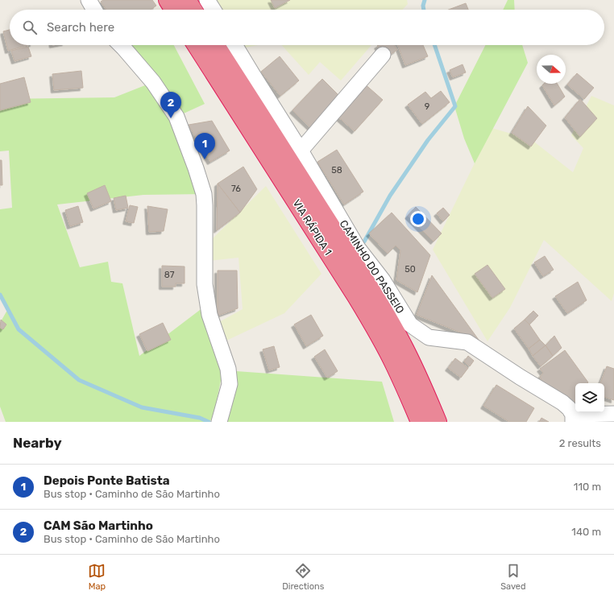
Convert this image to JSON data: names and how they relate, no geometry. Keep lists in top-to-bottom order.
{
  "streets": {
    "highway": ["VIA RÁPIDA 1"],
    "street": ["CAMINHO DO PASSEIO"]
  },
  "house_numbers": [
    "9",
    "58",
    "76",
    "50",
    "87"
  ],
  "north": "right",
  "page": {
    "search": "Search here",
    "pins": ["2", "1"],
    "heading": ["Nearby", "2 results"],
    "list": [
      {
        "mark": "1",
        "name": "Depois Ponte Batista",
        "note": "Bus stop · Caminho de São Martinho",
        "value": "110 m"
      },
      {
        "mark": "2",
        "name": "CAM São Martinho",
        "note": "Bus stop · Caminho de São Martinho",
        "value": "140 m"
      }
    ],
    "nav": ["Map", "Directions", "Saved"]
  }
}
